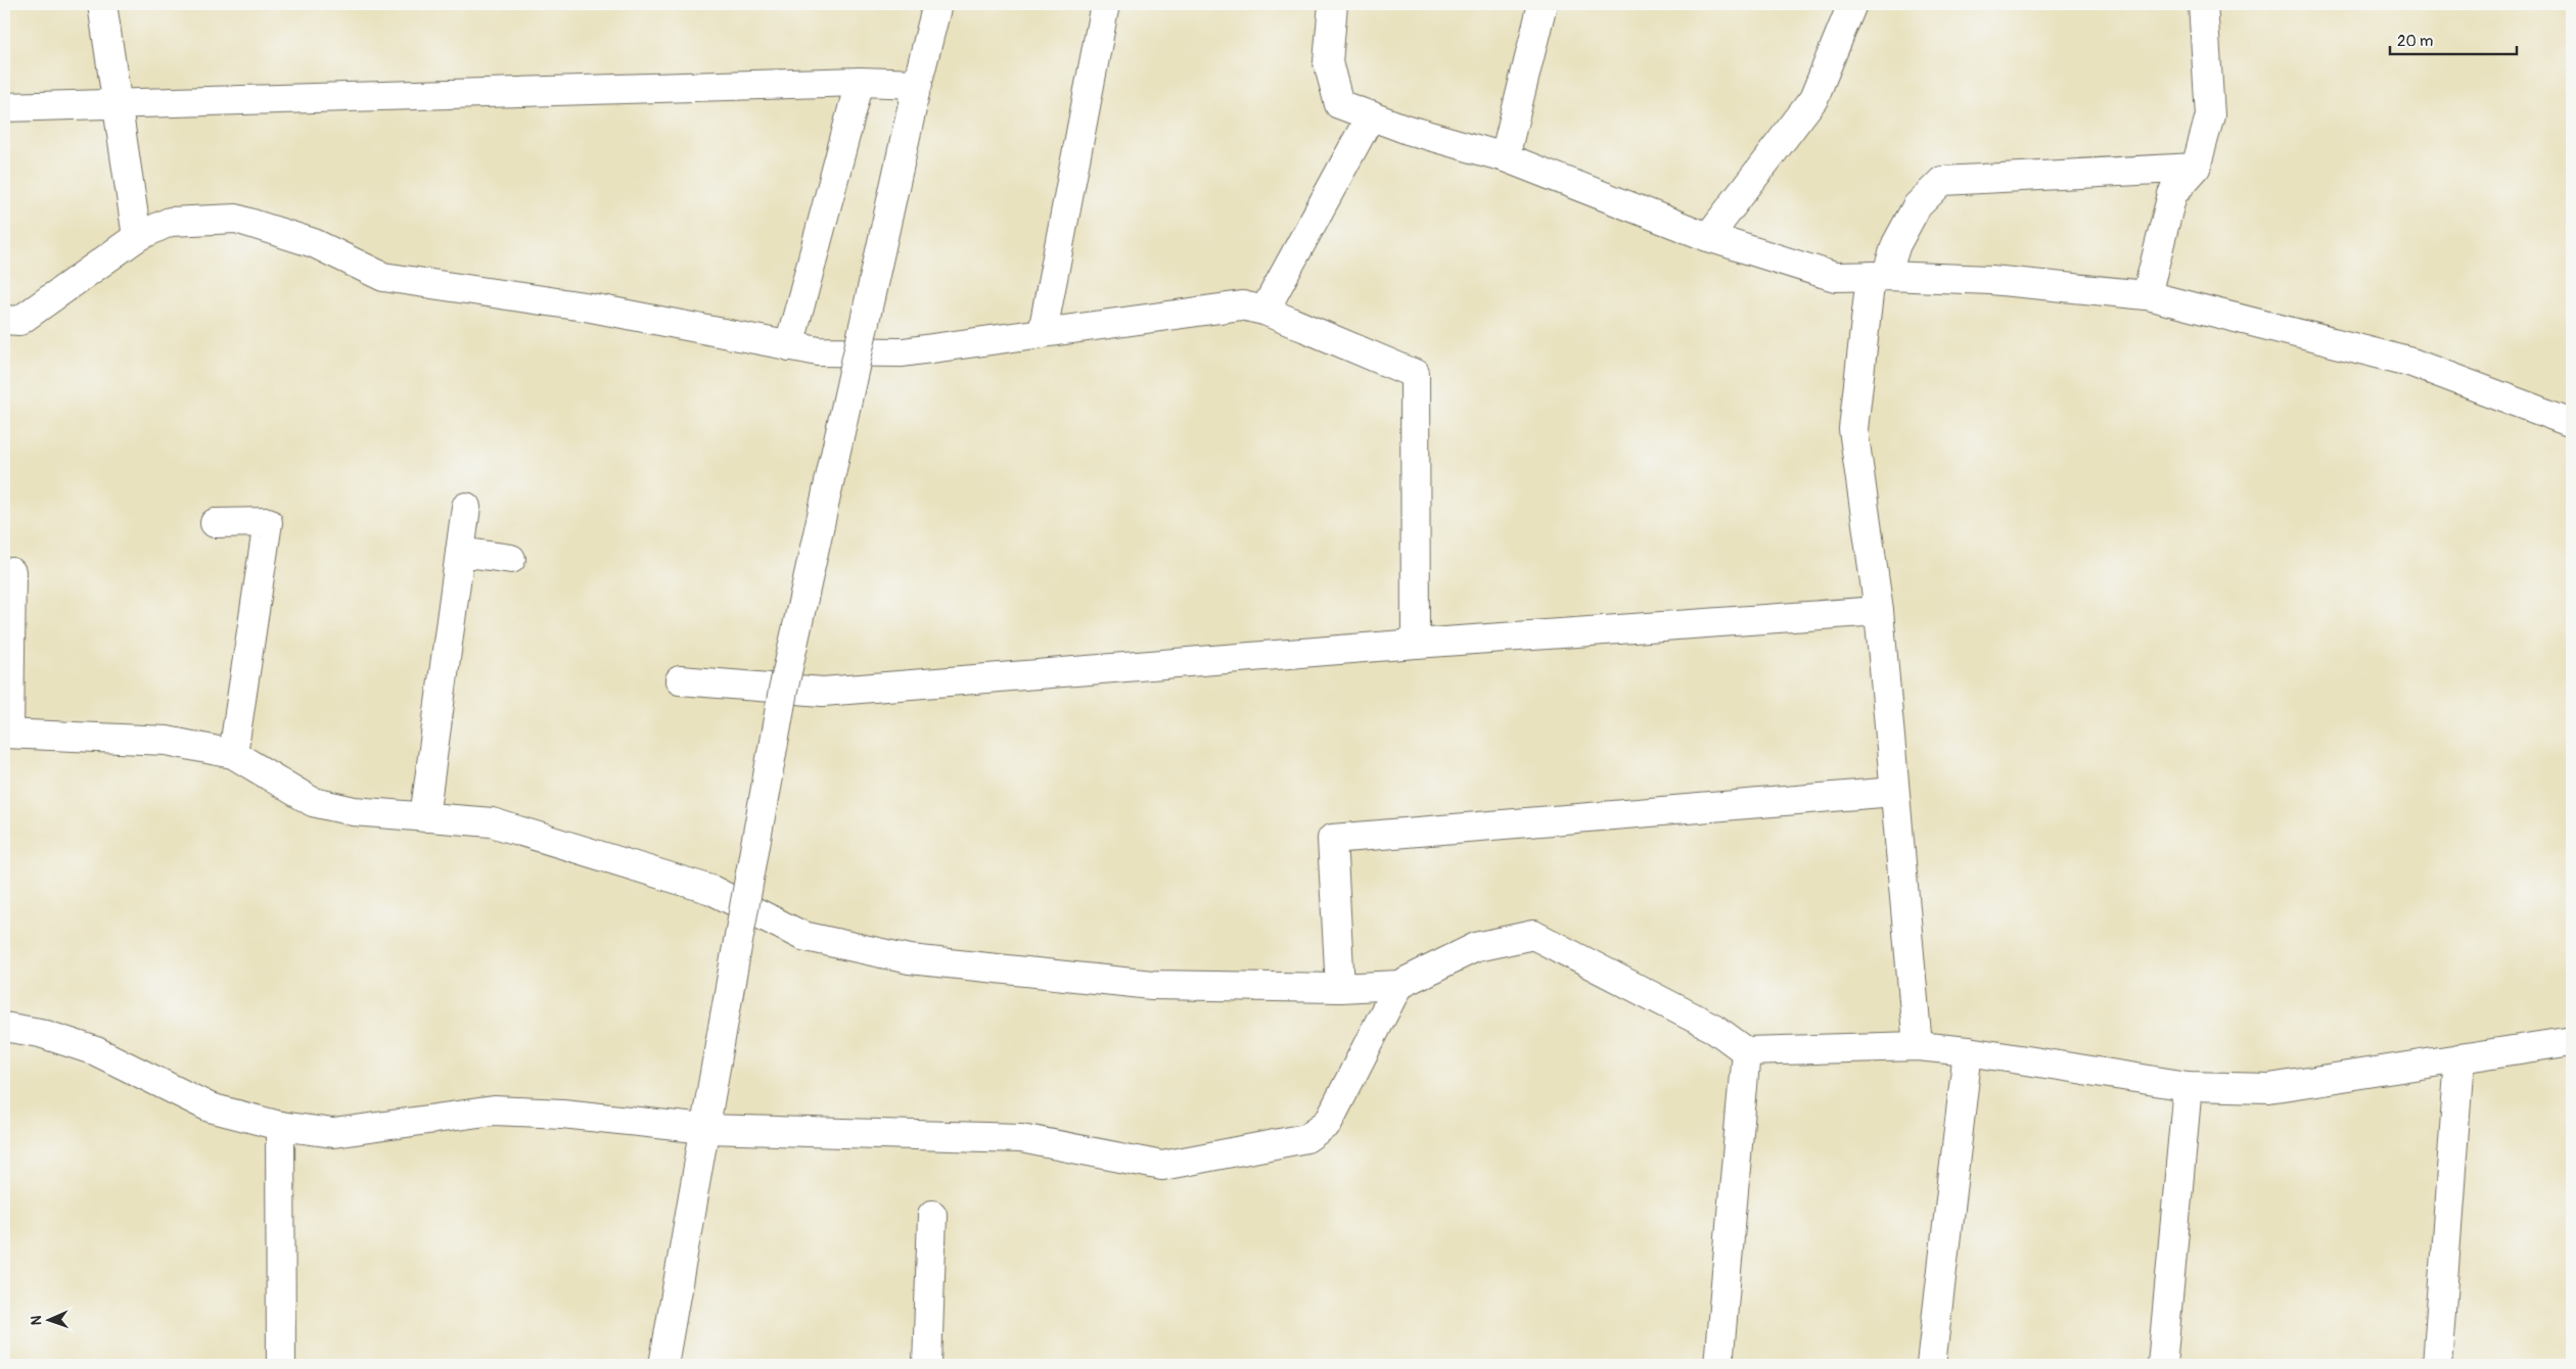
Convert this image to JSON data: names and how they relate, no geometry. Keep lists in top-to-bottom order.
{
  "scale_bar": "20 m",
  "north": "left"
}
